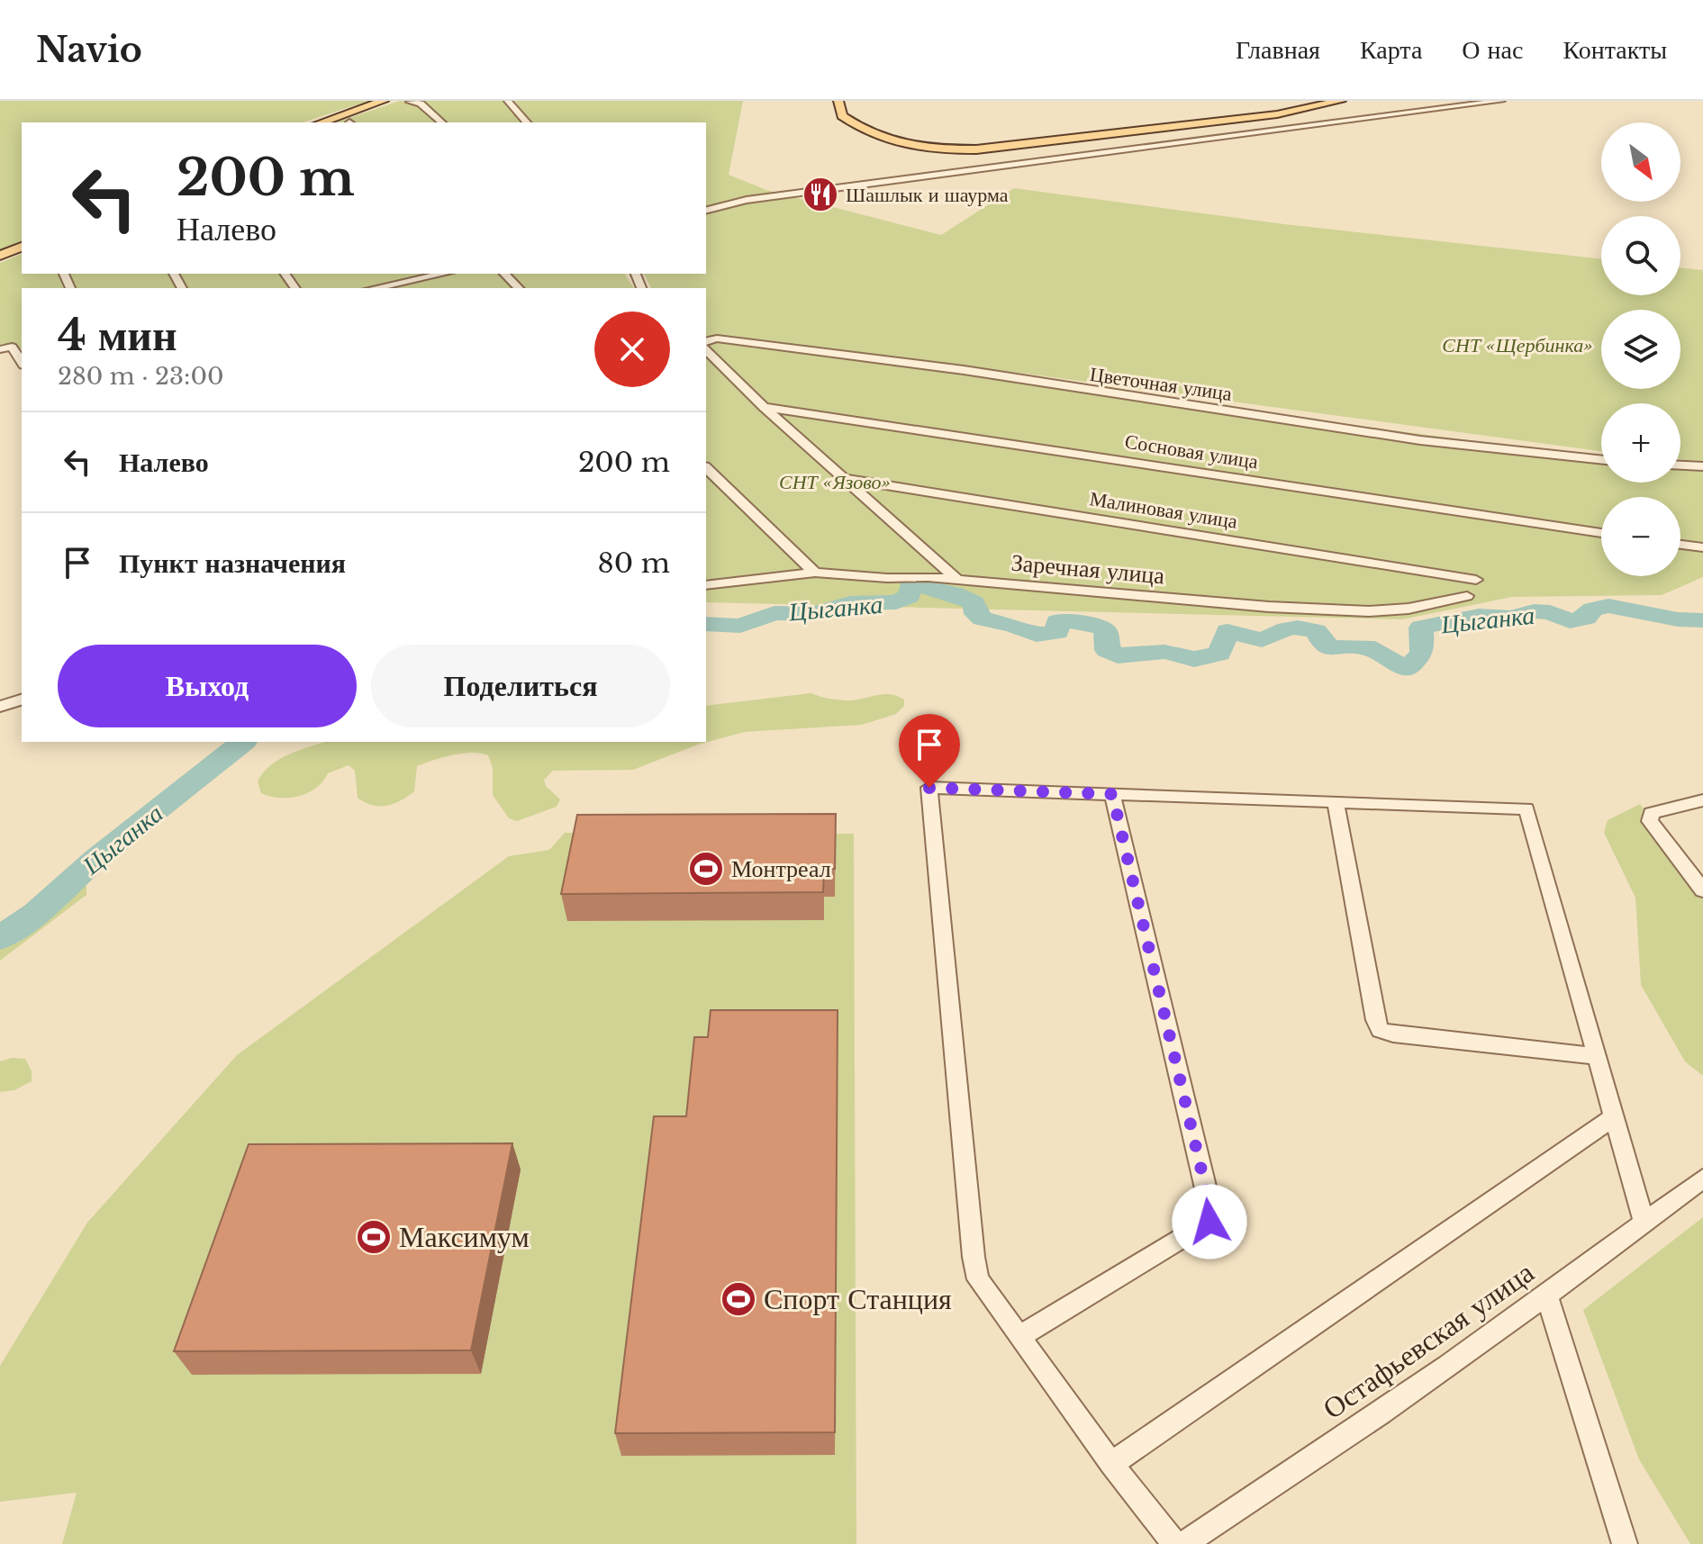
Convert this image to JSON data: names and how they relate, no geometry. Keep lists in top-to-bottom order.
{
  "streets": {
    "street": [
      "Цветочная улица",
      "Сосновая улица",
      "Малиновая улица",
      "Заречная улица",
      "Остафьевская улица"
    ]
  },
  "water": ["Цыганка"],
  "parks": ["СНТ «Щербинка»", "СНТ «Язово»"],
  "places": {
    "restaurant": ["Шашлык и шаурма"],
    "sports": ["Монтреал", "Максимум", "Спорт Станция"]
  },
  "north": "bottom right",
  "page": {
    "header": "Navio",
    "nav": [
      "Главная",
      "Карта",
      "О нас",
      "Контакты"
    ],
    "map_buttons": ["+", "−"],
    "turn": ["200 m", "Налево"],
    "heading": ["4 мин", "280 m · 23:00"],
    "list": [
      {
        "name": "Налево",
        "value": "200 m"
      },
      {
        "name": "Пункт назначения",
        "value": "80 m"
      }
    ],
    "buttons": ["Выход", "Поделиться"]
  }
}
